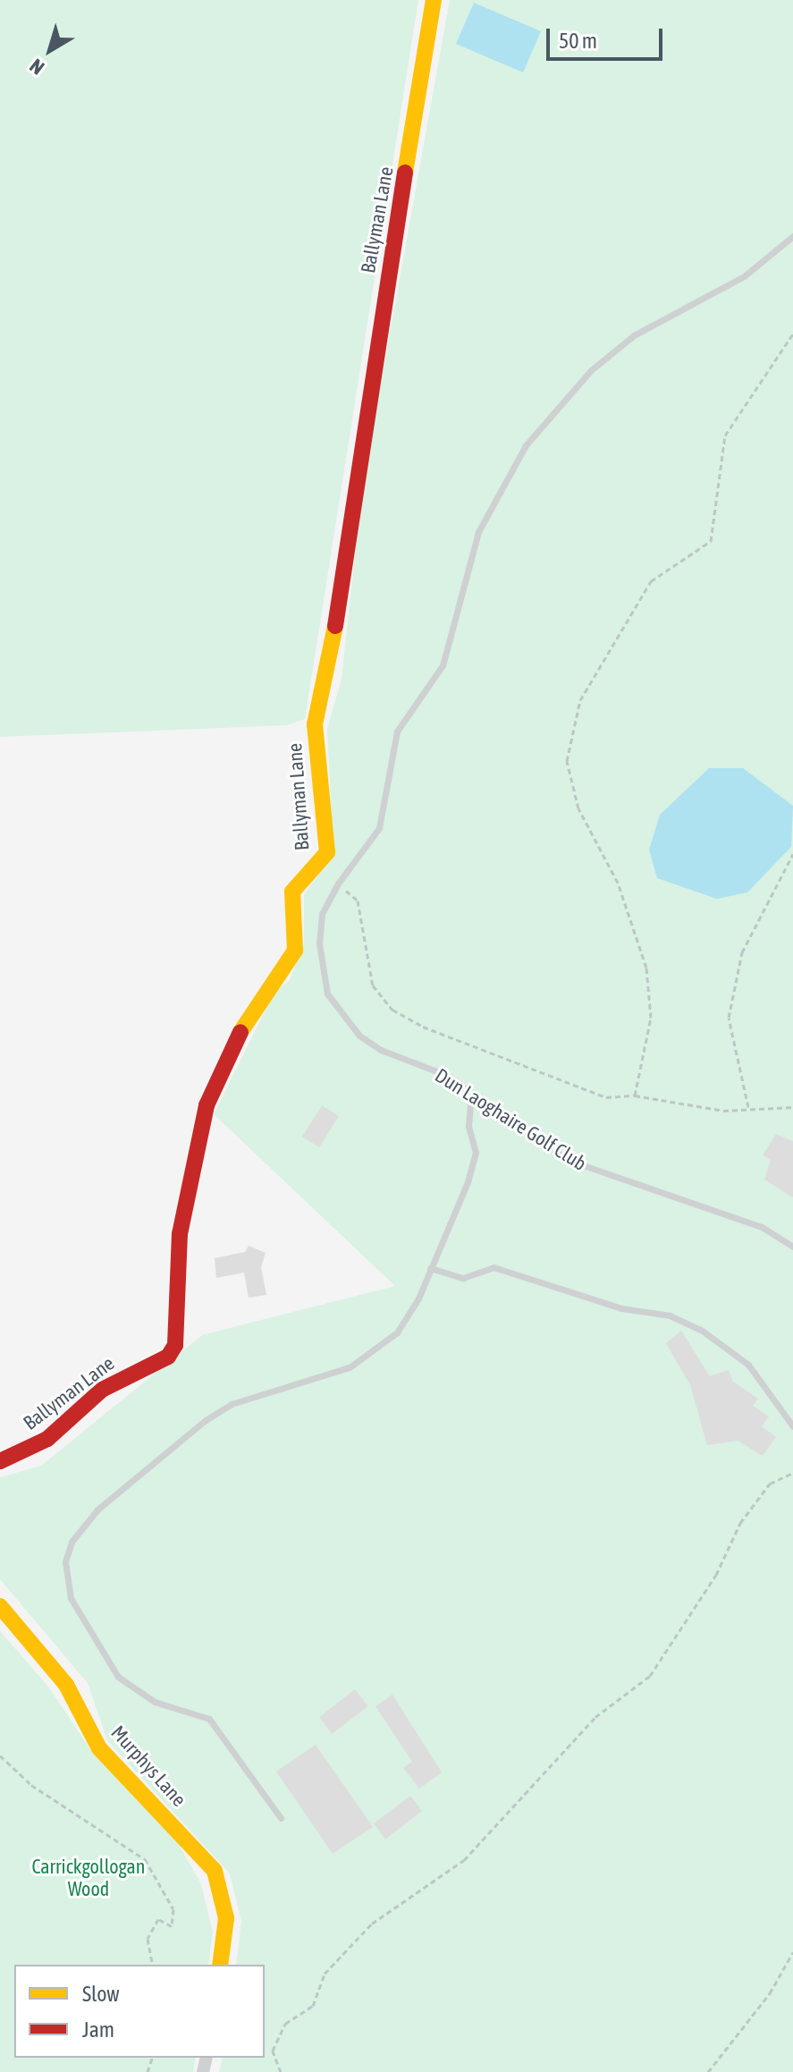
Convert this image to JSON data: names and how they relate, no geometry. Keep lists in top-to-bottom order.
{
  "streets": {
    "street": ["Ballyman Lane", "Murphys Lane"],
    "lane": ["Dun Laoghaire Golf Club"]
  },
  "parks": ["Carrickgollogan Wood"],
  "legend": ["Slow", "Jam"],
  "scale_bar": "50 m",
  "north": "bottom left"
}
